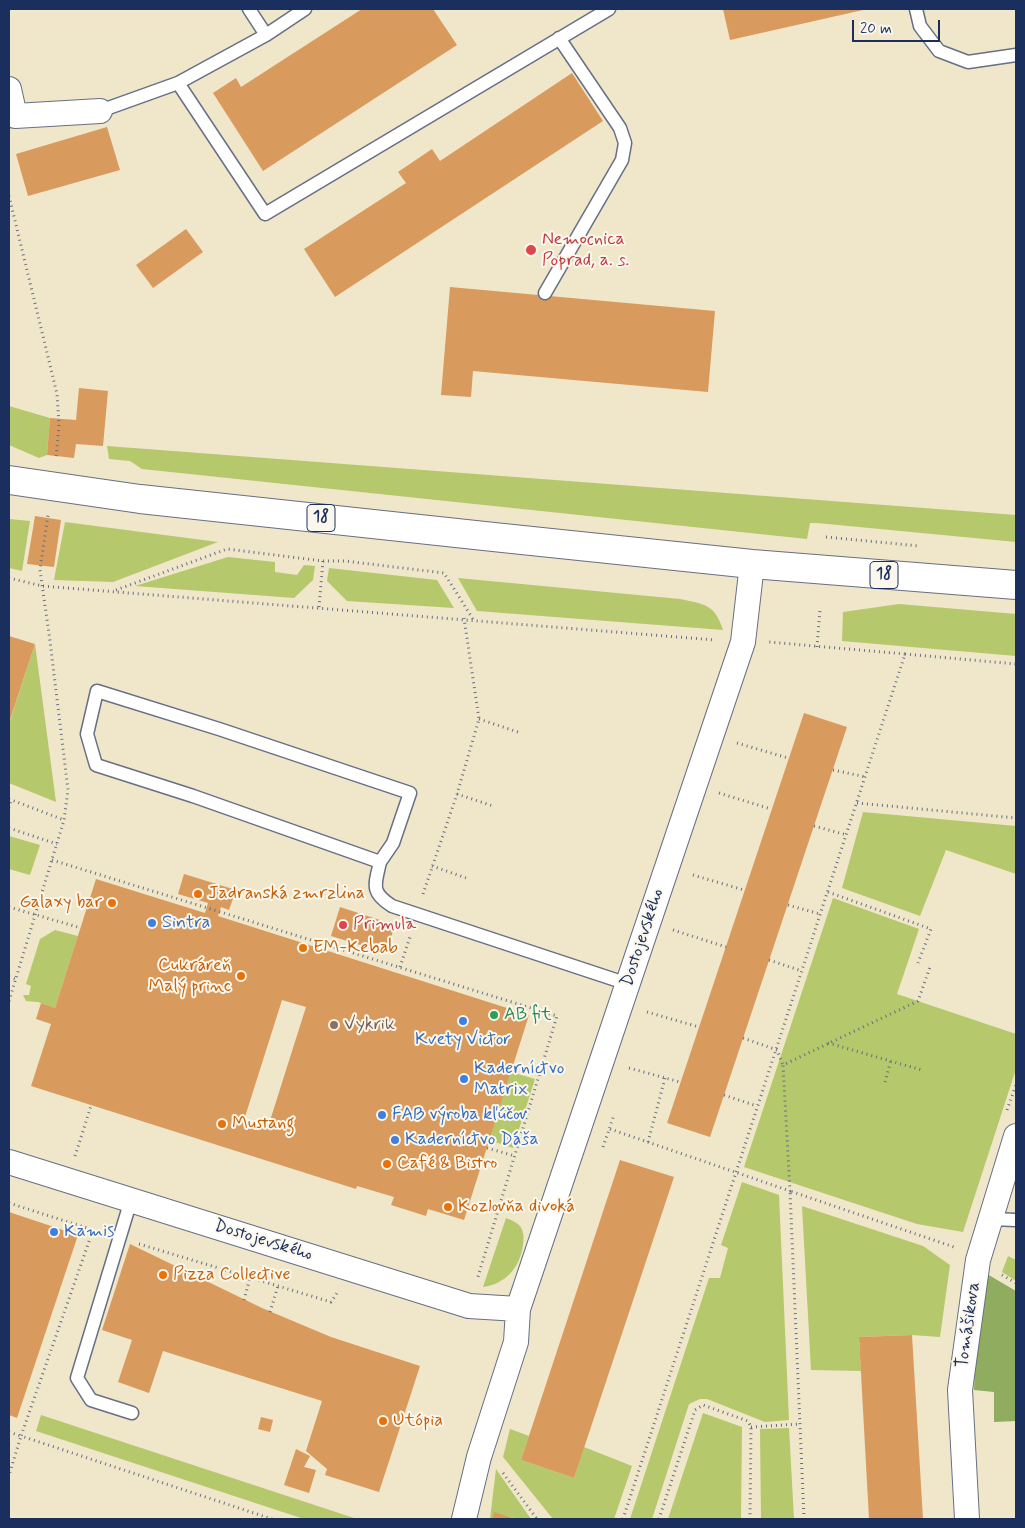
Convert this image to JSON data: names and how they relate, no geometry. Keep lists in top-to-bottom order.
{
  "streets": {
    "main road": ["18"],
    "street": ["Dostojevského", "Tomášikova"]
  },
  "crossings": [
    ["18", "Dostojevského"]
  ],
  "places": [
    "Nemocnica Poprad, a. s.",
    "Jadranská zmrzlina",
    "Galaxy bar",
    "Sintra",
    "Primula",
    "EM-Kebab",
    "Cukráreň Malý princ",
    "AB fit",
    "Kvety Victor",
    "Vykrik",
    "Kaderníctvo Matrix",
    "FAB výroba kľúčov",
    "Mustang",
    "Kaderníctvo Dáša",
    "Café & Bistro",
    "Kozlovňa divoká",
    "Kamis",
    "Pizza Collective",
    "Utópia"
  ],
  "scale_bar": "20 m"
}
